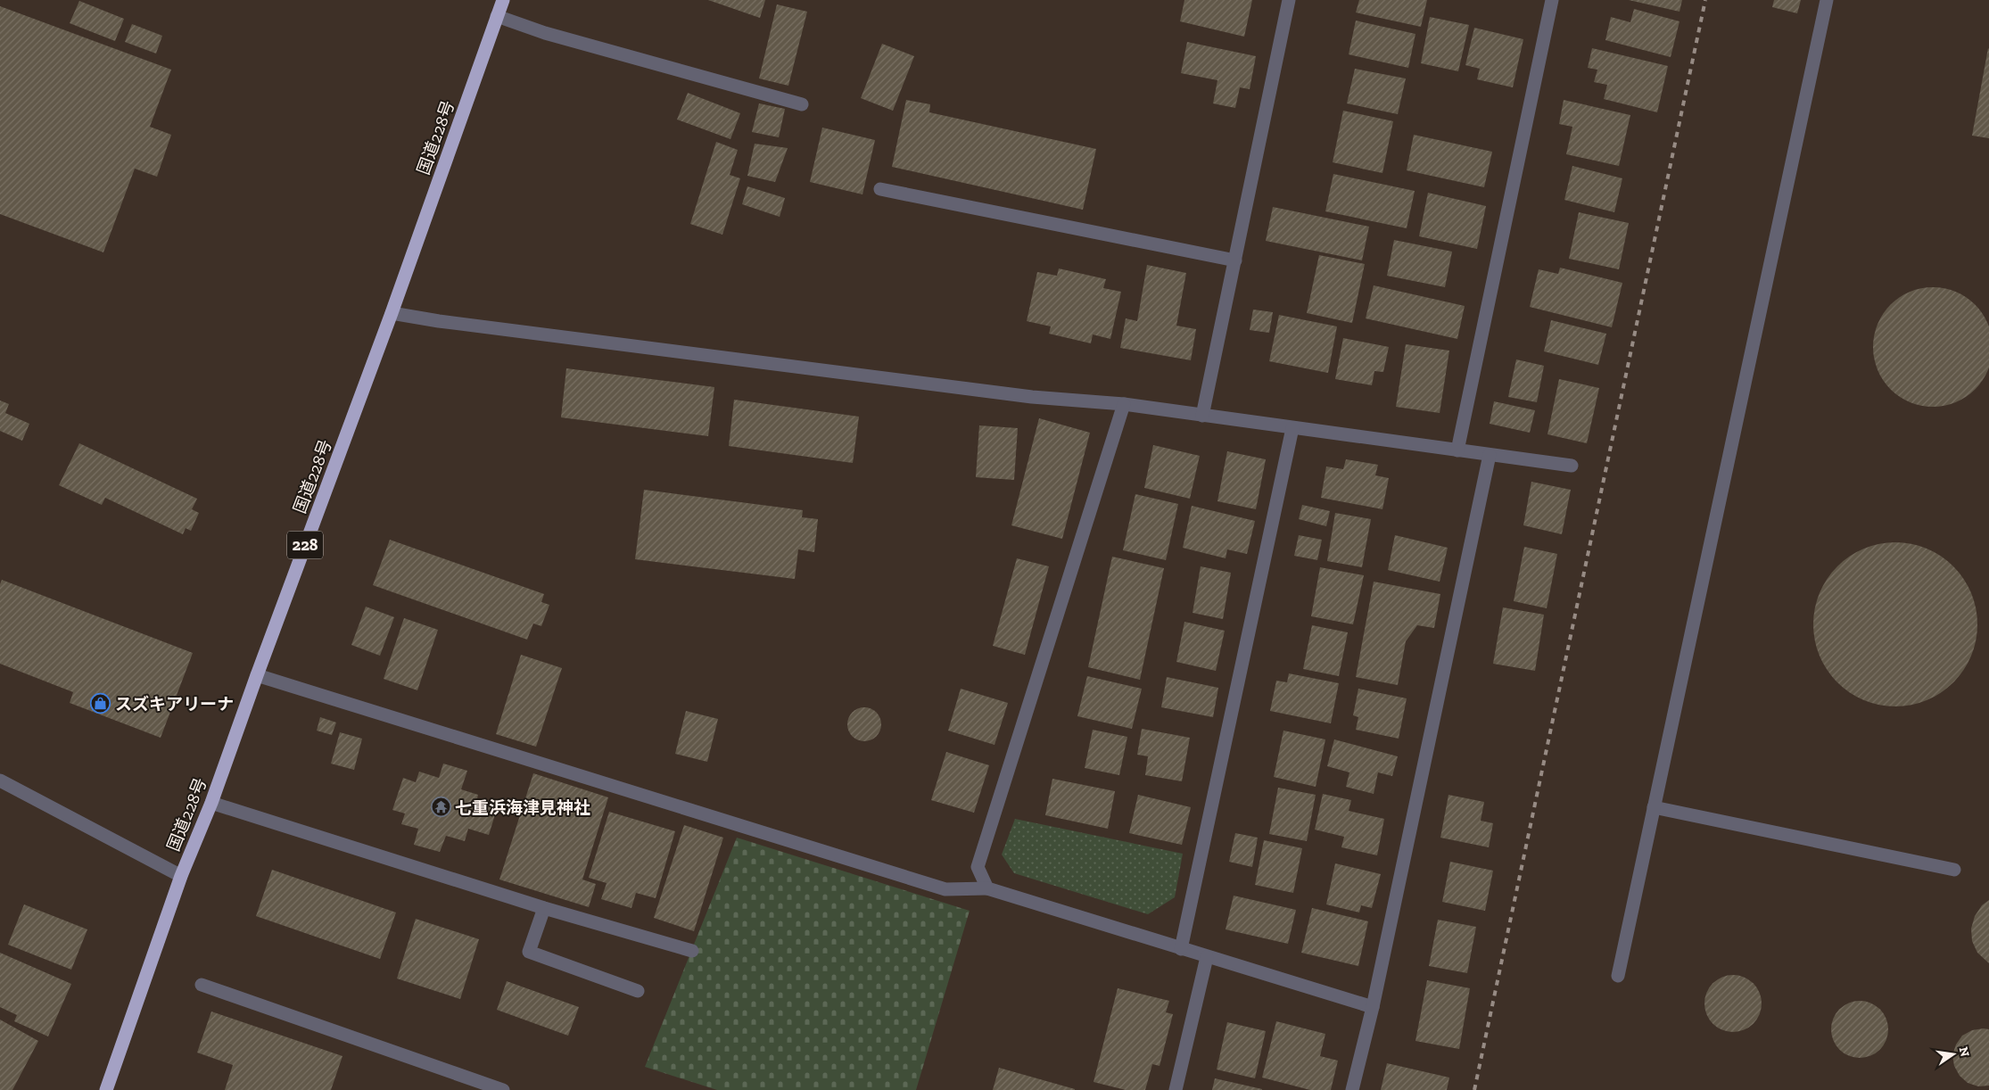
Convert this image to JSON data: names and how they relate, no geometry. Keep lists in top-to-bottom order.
{
  "streets": {
    "highway": ["国道228号", "228"]
  },
  "places": {
    "shop": ["スズキアリーナ"],
    "temple": ["七重浜海津見神社"]
  },
  "north": "right"
}
